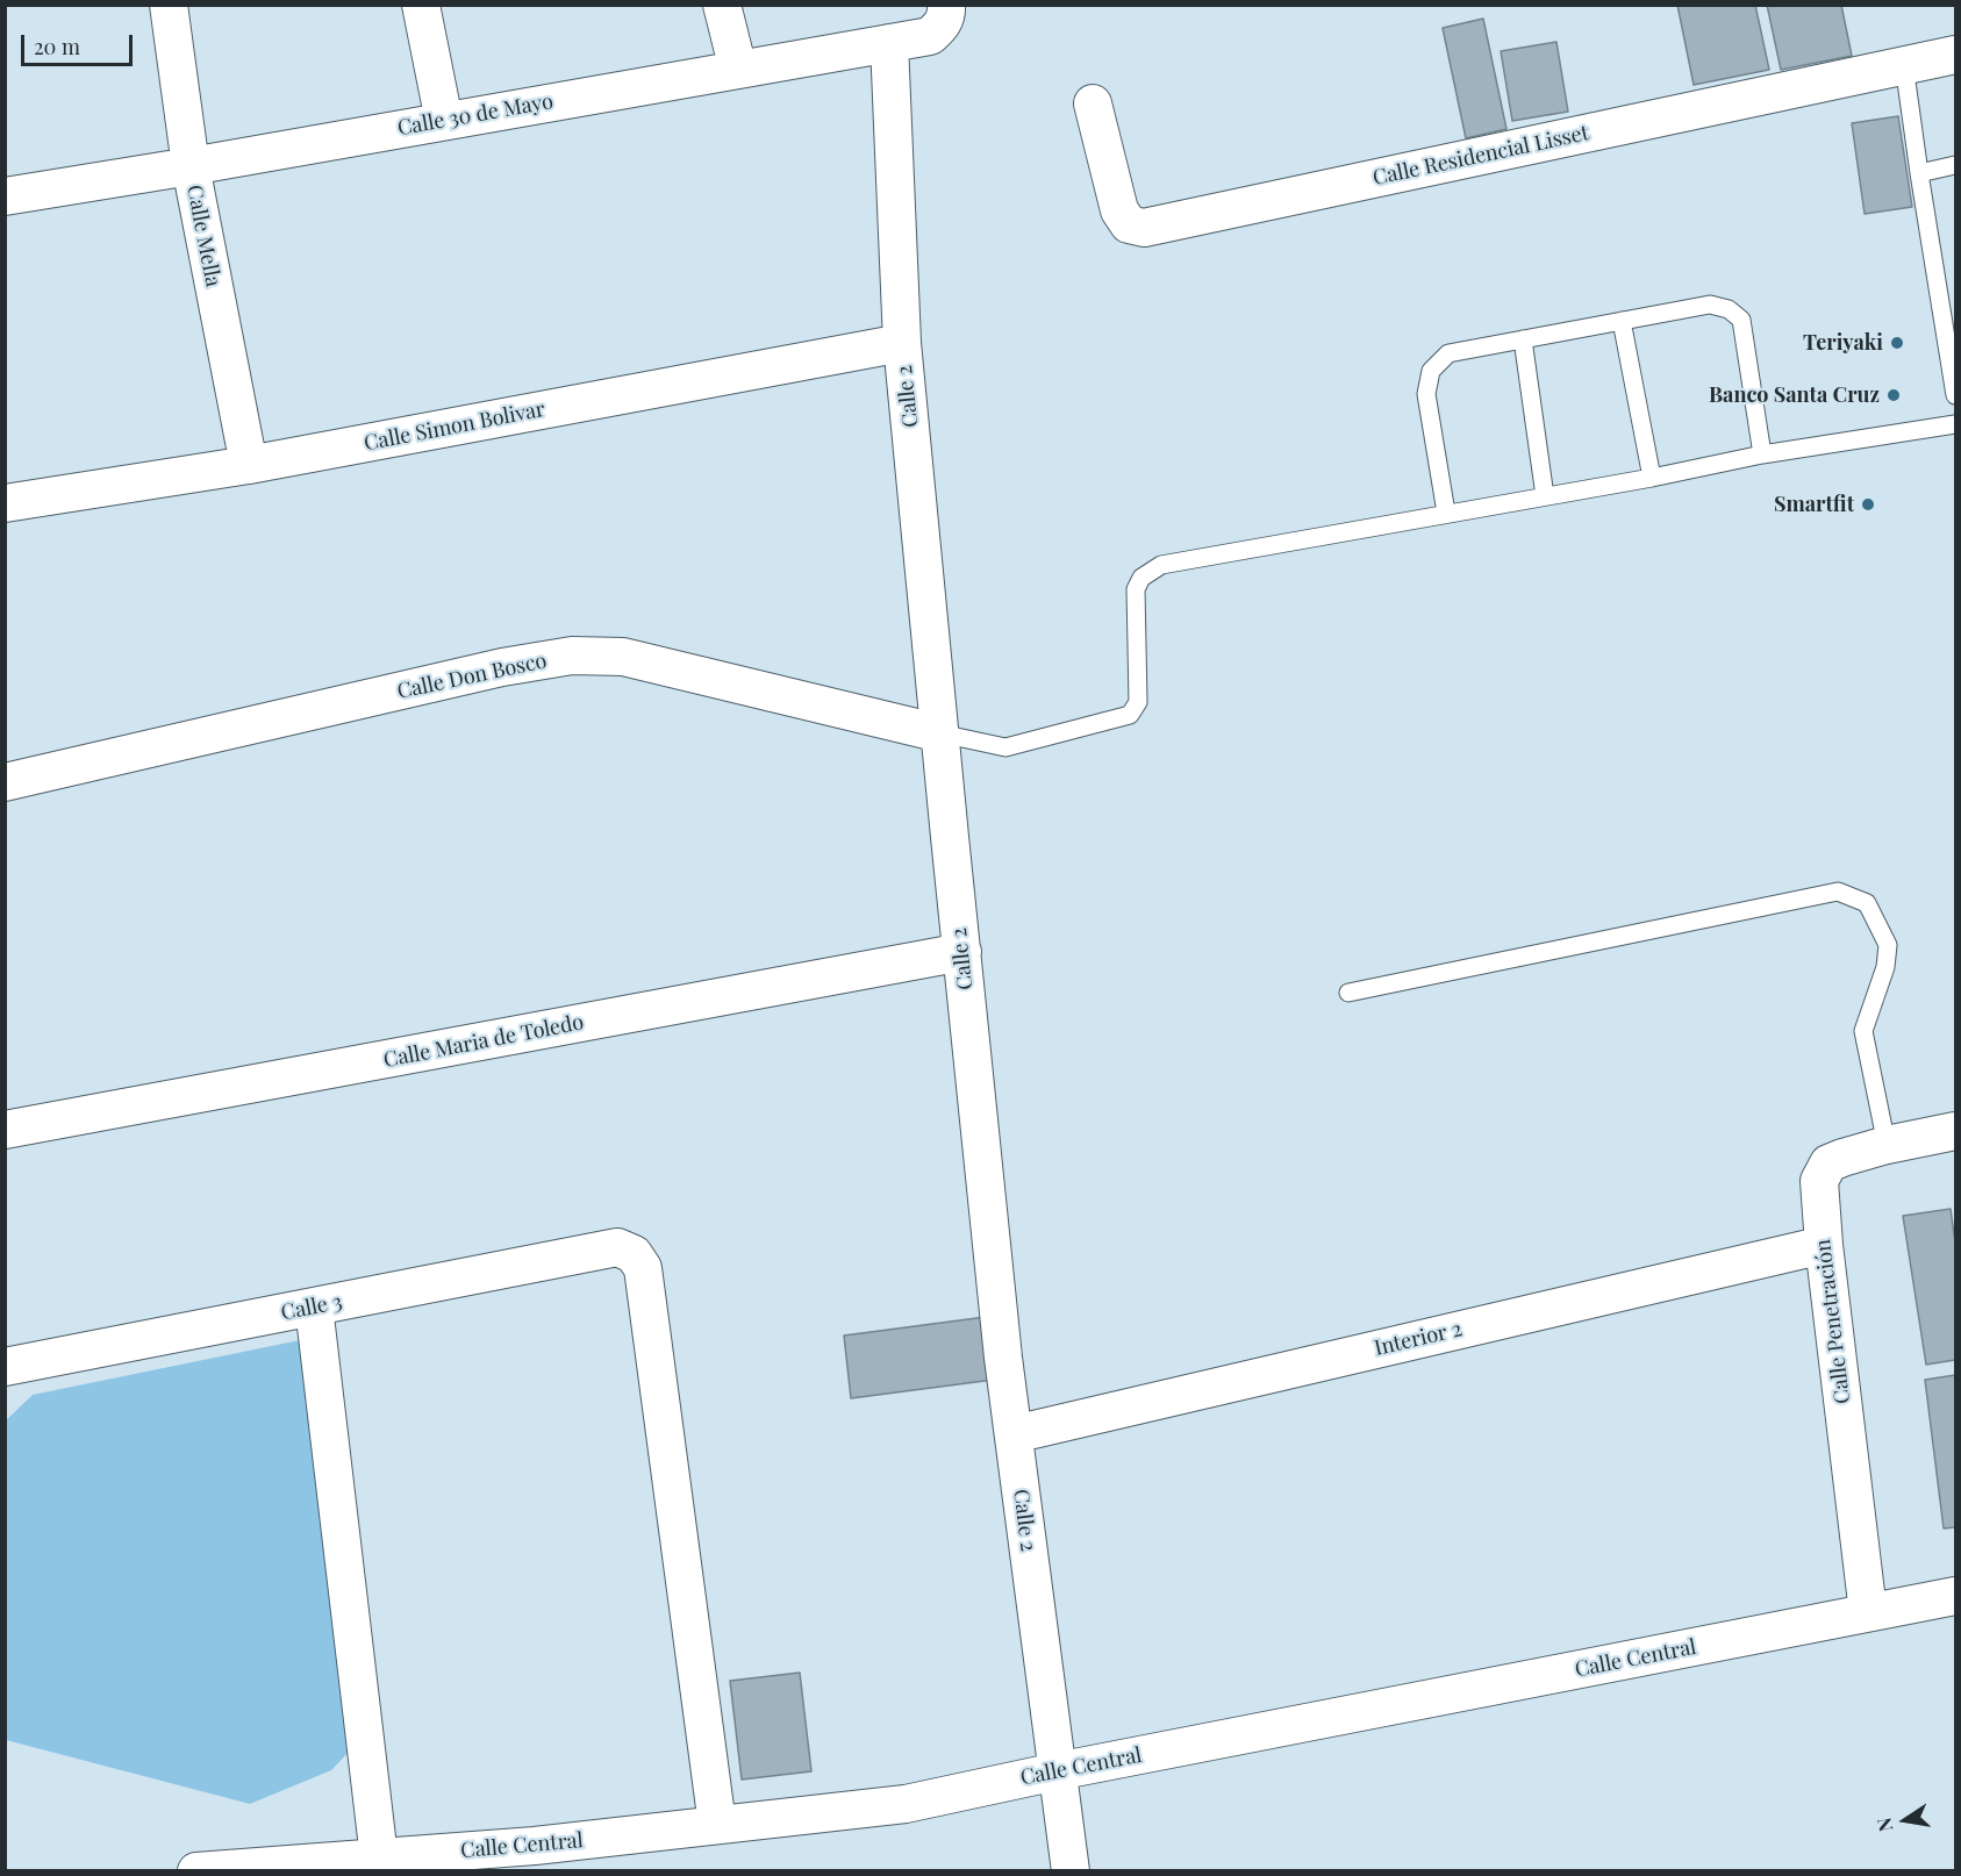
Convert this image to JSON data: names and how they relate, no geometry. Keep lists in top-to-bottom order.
{
  "streets": {
    "street": [
      "Calle 30 de Mayo",
      "Calle Residencial Lisset",
      "Calle Mella",
      "Calle 2",
      "Calle Simon Bolivar",
      "Calle Don Bosco",
      "Calle Maria de Toledo",
      "Calle 3",
      "Calle Penetración",
      "Interior 2",
      "Calle Central"
    ]
  },
  "crossings": [
    ["Calle 30 de Mayo", "Calle Mella"],
    ["Calle 30 de Mayo", "Calle 2"],
    ["Calle Mella", "Calle Simon Bolivar"],
    ["Calle 2", "Calle Simon Bolivar"],
    ["Calle 2", "Calle Don Bosco"],
    ["Calle 2", "Calle Maria de Toledo"],
    ["Calle 2", "Interior 2"],
    ["Calle 2", "Calle Central"],
    ["Calle 3", "Calle Central"],
    ["Calle Penetración", "Interior 2"],
    ["Calle Penetración", "Calle Central"]
  ],
  "places": ["Teriyaki", "Banco Santa Cruz", "Smartfit"],
  "scale_bar": "20 m",
  "north": "left"
}
